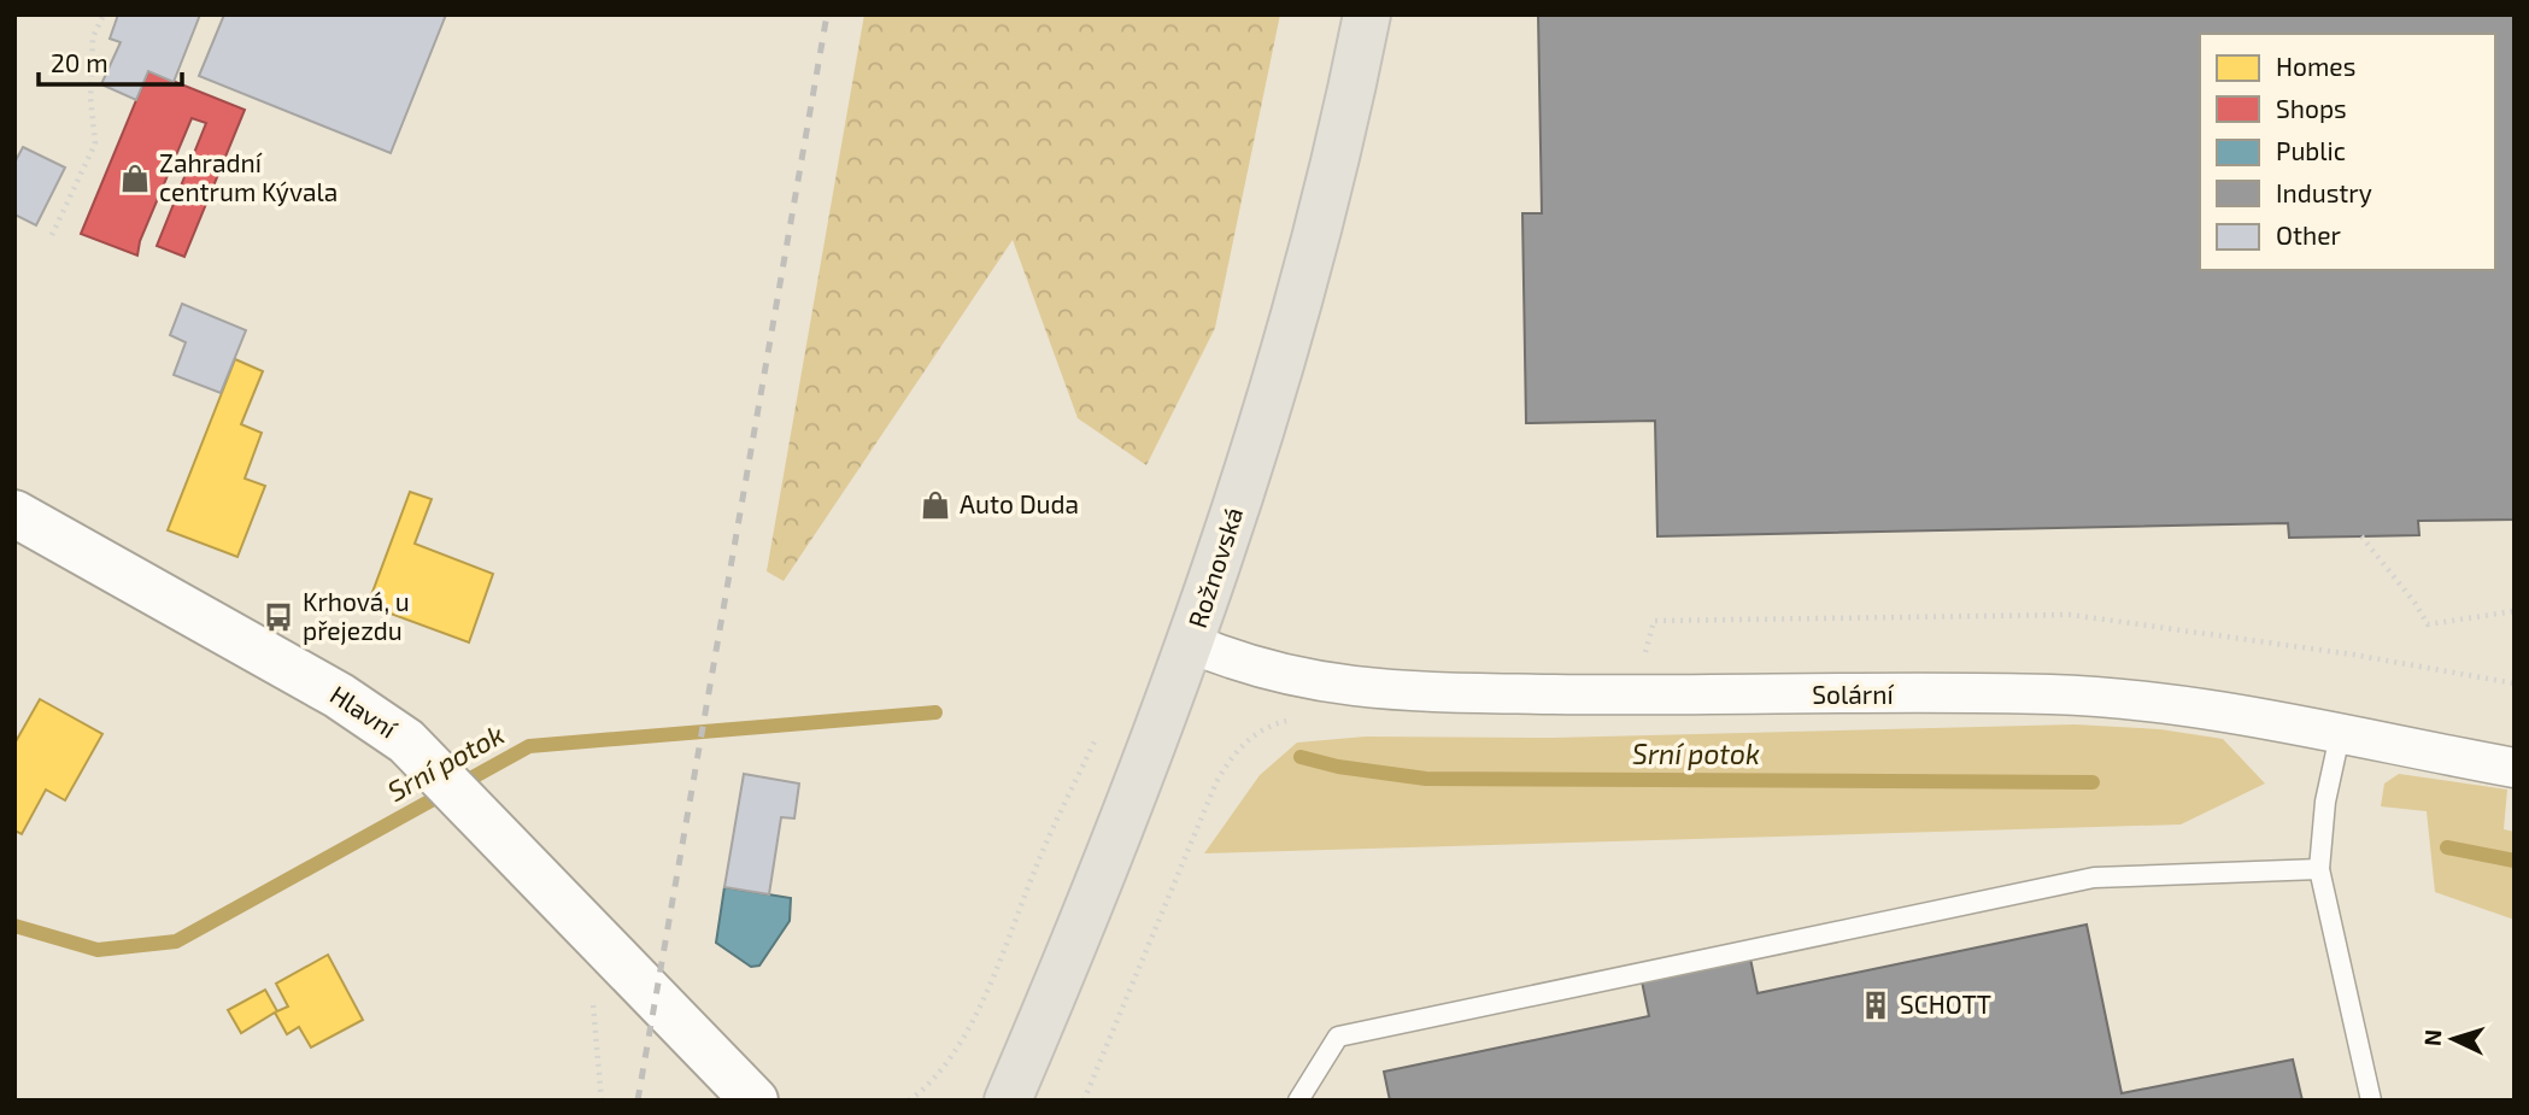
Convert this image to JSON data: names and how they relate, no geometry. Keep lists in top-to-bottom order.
{
  "streets": {
    "main road": ["Rožnovská"],
    "street": ["Solární", "Hlavní"]
  },
  "crossings": [
    ["Rožnovská", "Solární"]
  ],
  "water": ["Srní potok"],
  "places": {
    "shop": ["Zahradní centrum Kývala", "Auto Duda"],
    "bus stop": ["Krhová, u přejezdu"],
    "building": ["SCHOTT"]
  },
  "legend": [
    "Homes",
    "Shops",
    "Public",
    "Industry",
    "Other"
  ],
  "scale_bar": "20 m",
  "north": "left"
}
